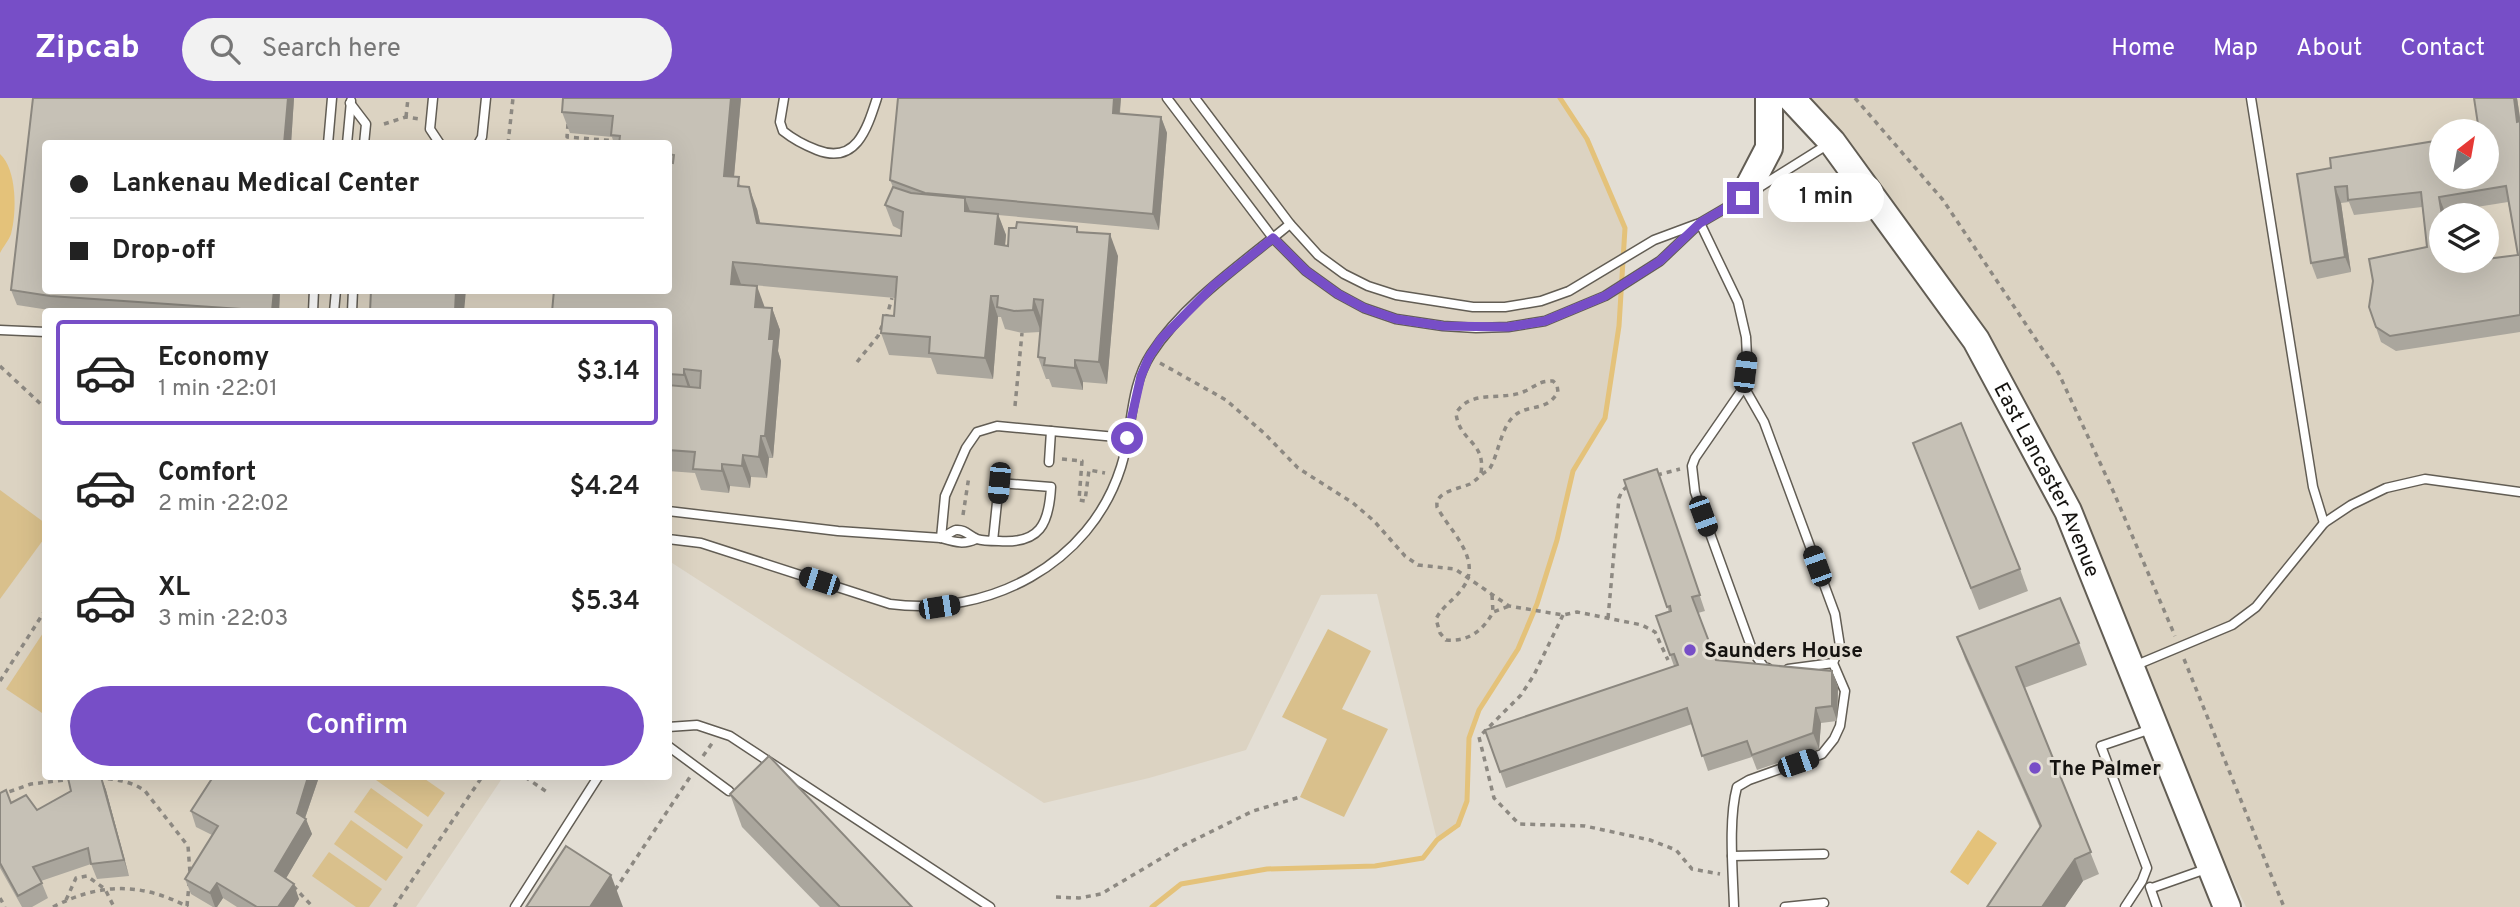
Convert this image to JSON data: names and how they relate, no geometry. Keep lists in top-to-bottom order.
{
  "streets": {
    "highway": ["East Lancaster Avenue"]
  },
  "places": ["Saunders House", "The Palmer"],
  "north": "top right",
  "page": {
    "header": "Zipcab",
    "search": "Search here",
    "nav": [
      "Home",
      "Map",
      "About",
      "Contact"
    ],
    "banner": ["Lankenau Medical Center", "Drop-off"],
    "bubble": "1 min",
    "list": [
      {
        "name": "Economy",
        "note": "1 min · 22:01",
        "value": "$3.14"
      },
      {
        "name": "Comfort",
        "note": "2 min · 22:02",
        "value": "$4.24"
      },
      {
        "name": "XL",
        "note": "3 min · 22:03",
        "value": "$5.34"
      }
    ],
    "buttons": "Confirm"
  }
}
